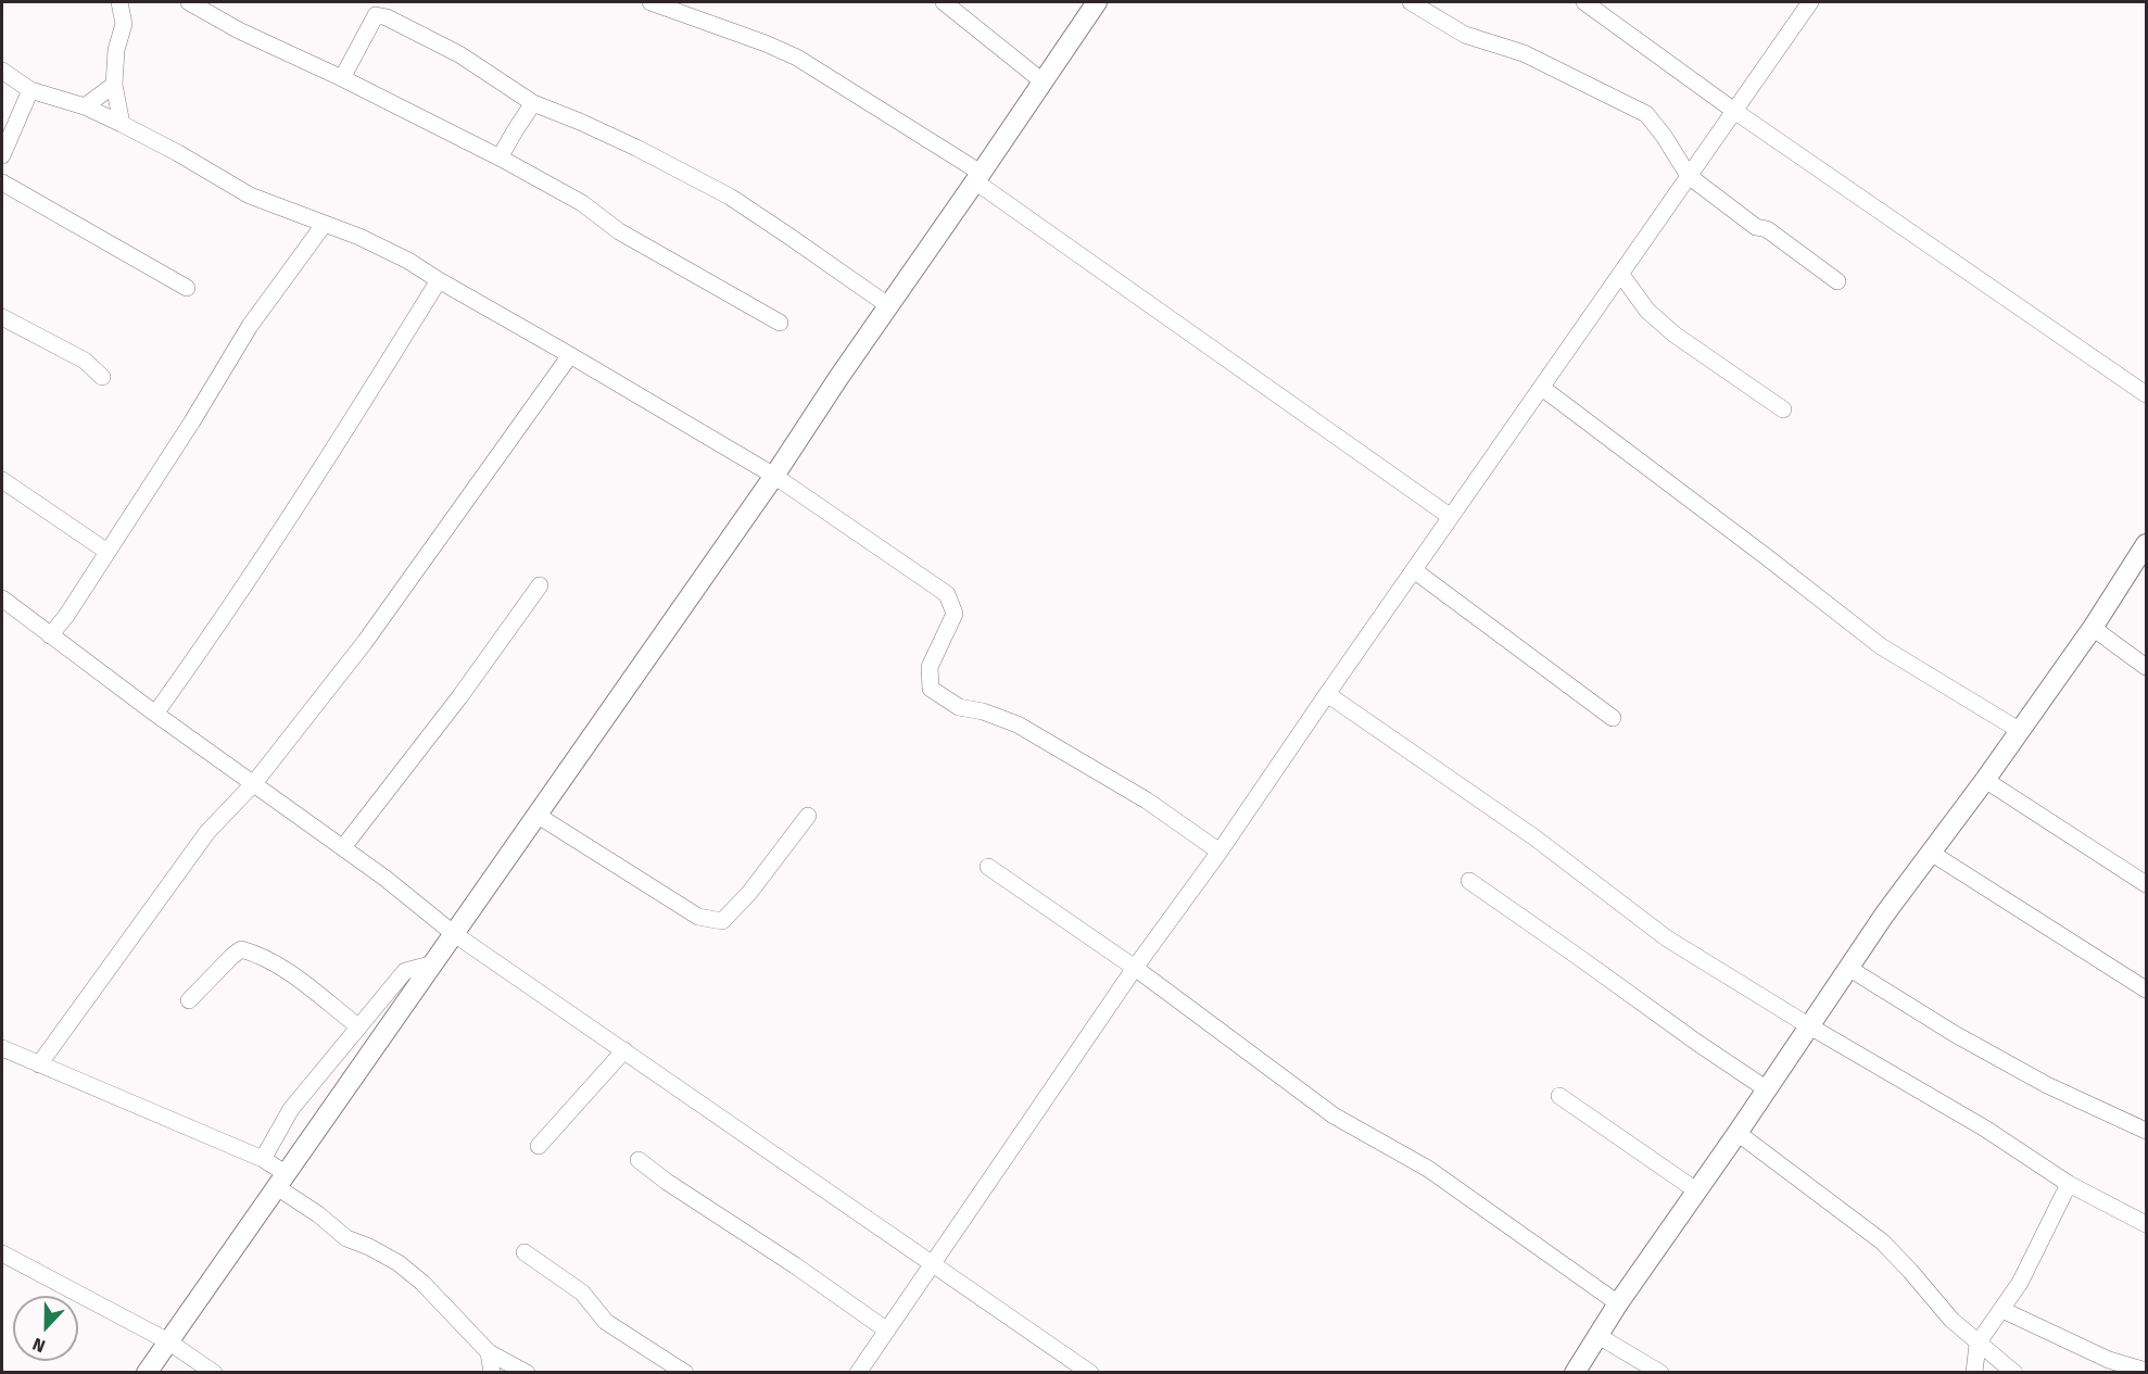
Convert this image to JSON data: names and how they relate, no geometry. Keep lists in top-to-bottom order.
{
  "north": "bottom"
}
